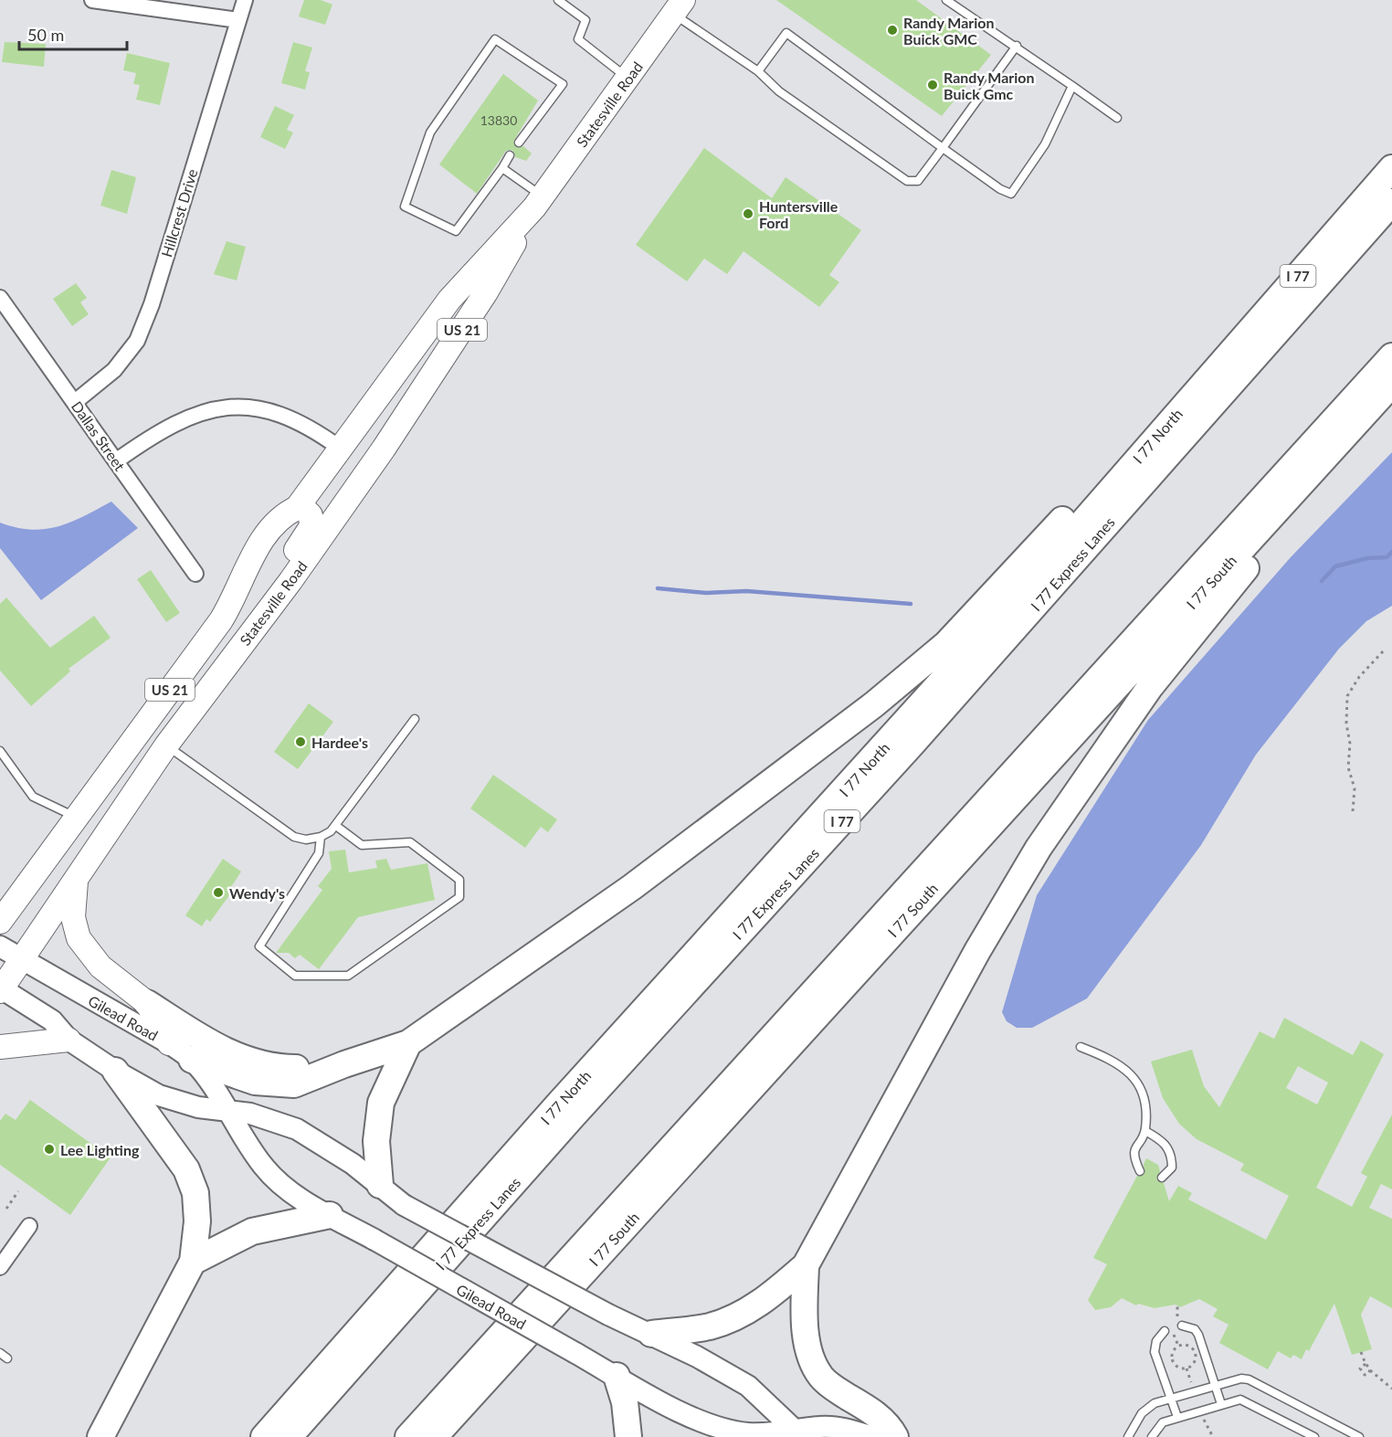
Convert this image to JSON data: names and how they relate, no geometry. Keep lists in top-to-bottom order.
{
  "streets": {
    "highway": [
      "I 77",
      "I 77 North",
      "I 77 Express Lanes",
      "I 77 South"
    ],
    "main road": ["Statesville Road", "US 21", "Gilead Road"],
    "street": ["Hillcrest Drive", "Dallas Street"]
  },
  "crossings": [
    ["Statesville Road", "Gilead Road"],
    ["Hillcrest Drive", "Dallas Street"]
  ],
  "places": [
    "Randy Marion Buick GMC",
    "Randy Marion Buick Gmc",
    "Huntersville Ford",
    "Hardee's",
    "Wendy's",
    "Lee Lighting"
  ],
  "house_numbers": ["13830"],
  "scale_bar": "50 m"
}
